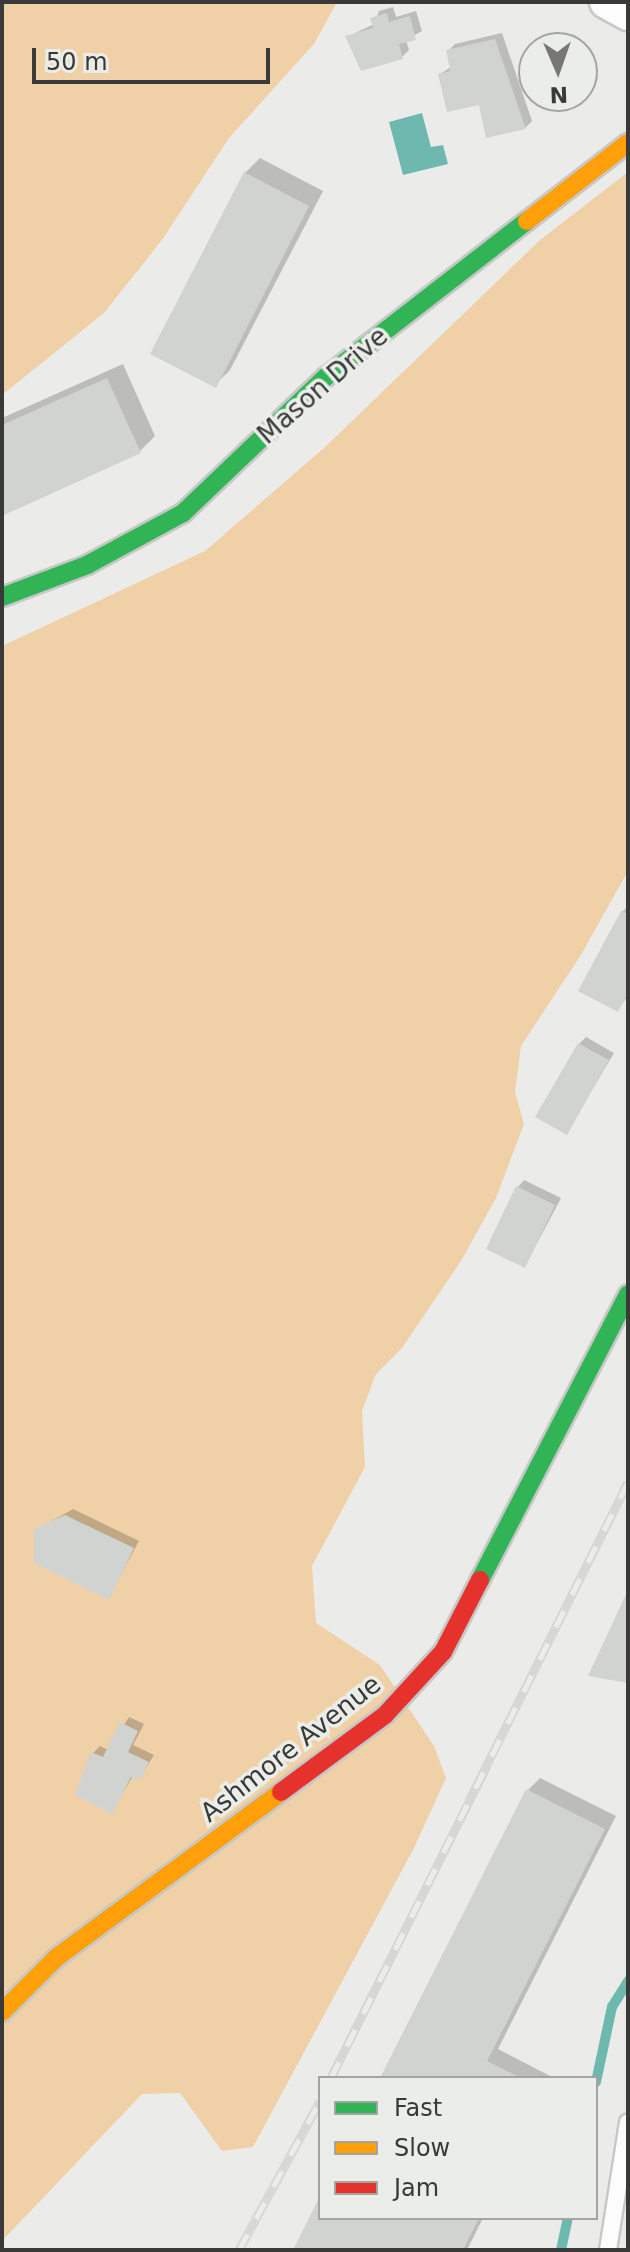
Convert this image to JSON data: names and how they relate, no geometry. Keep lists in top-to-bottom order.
{
  "streets": {
    "street": ["Mason Drive", "Ashmore Avenue"]
  },
  "legend": ["Fast", "Slow", "Jam"],
  "scale_bar": "50 m",
  "north": "bottom"
}
